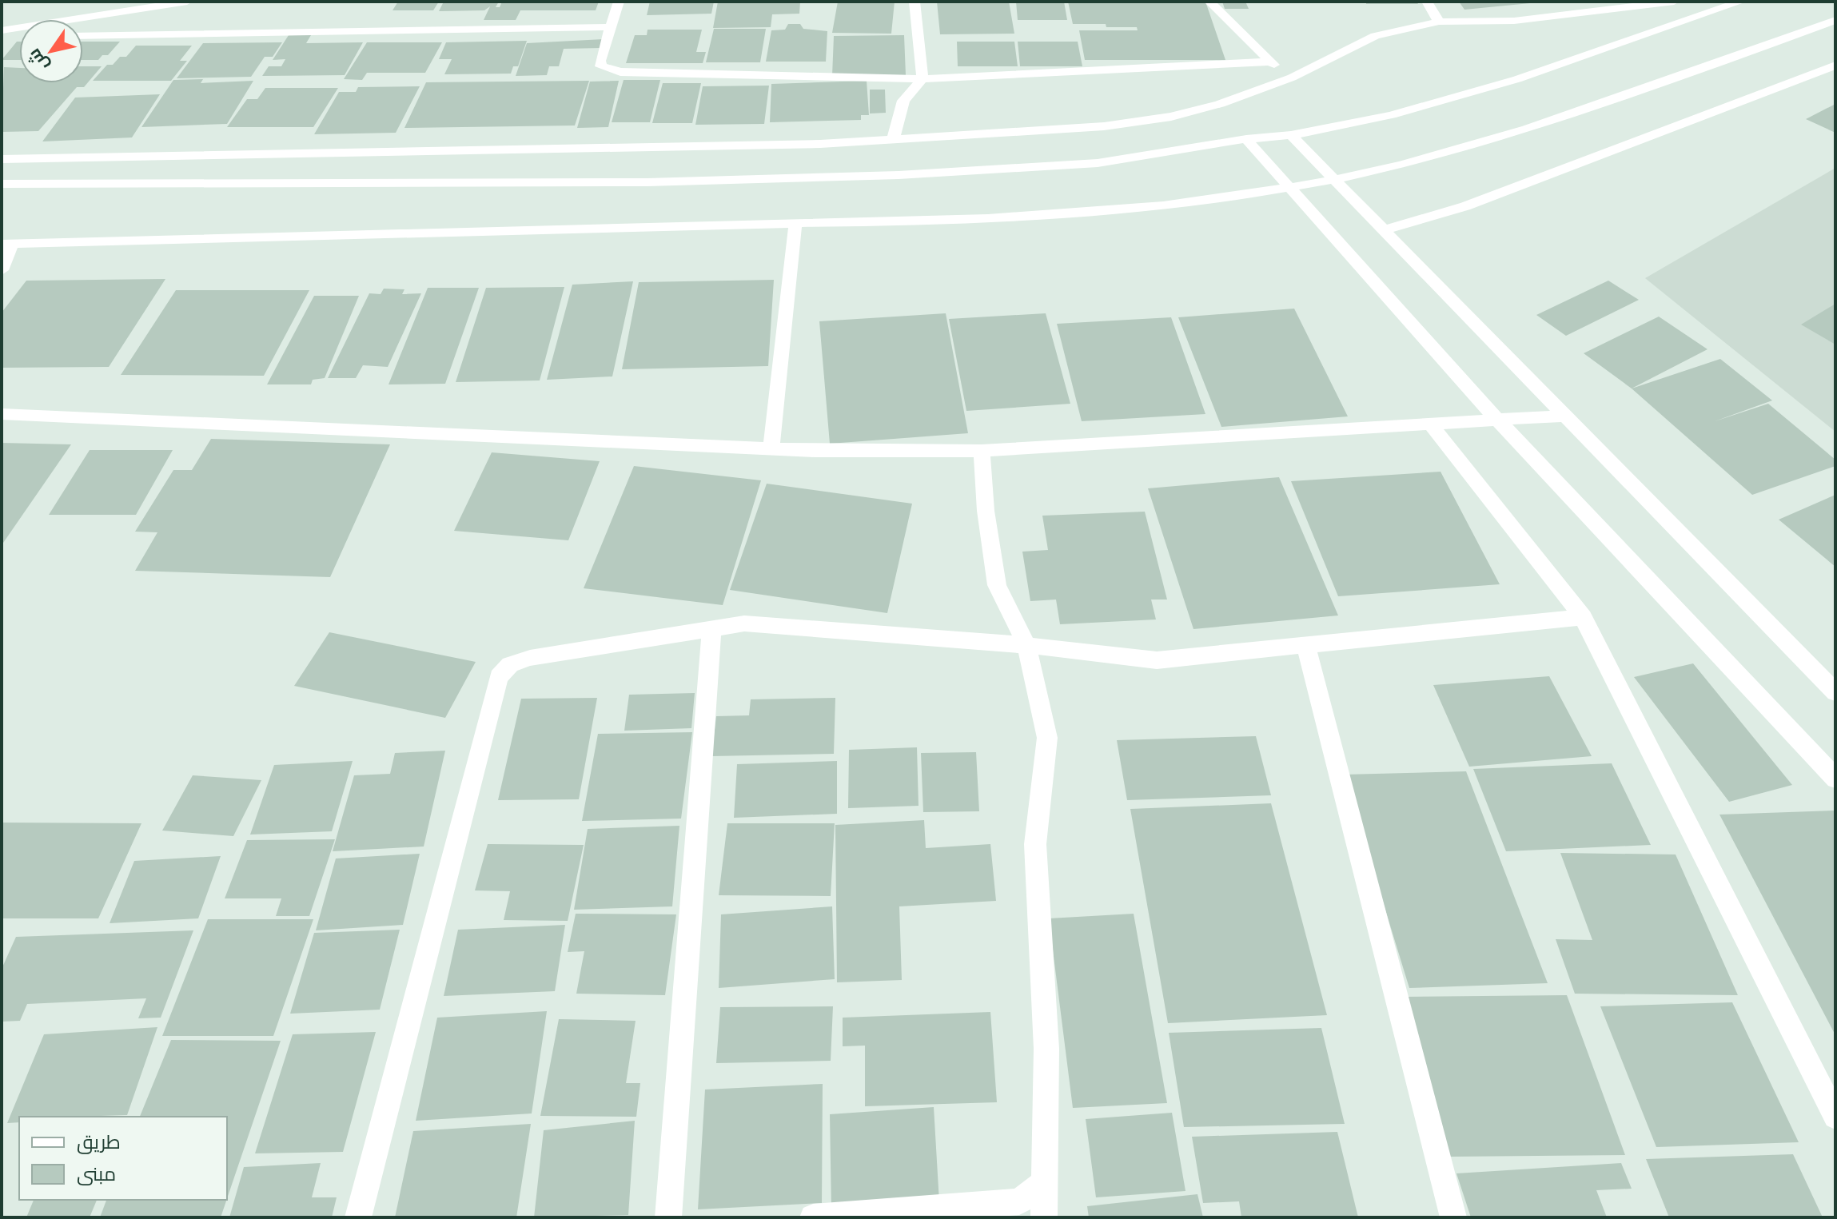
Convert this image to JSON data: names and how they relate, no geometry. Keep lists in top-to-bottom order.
{
  "legend": ["طريق", "مبنى"],
  "north": "bottom left"
}
